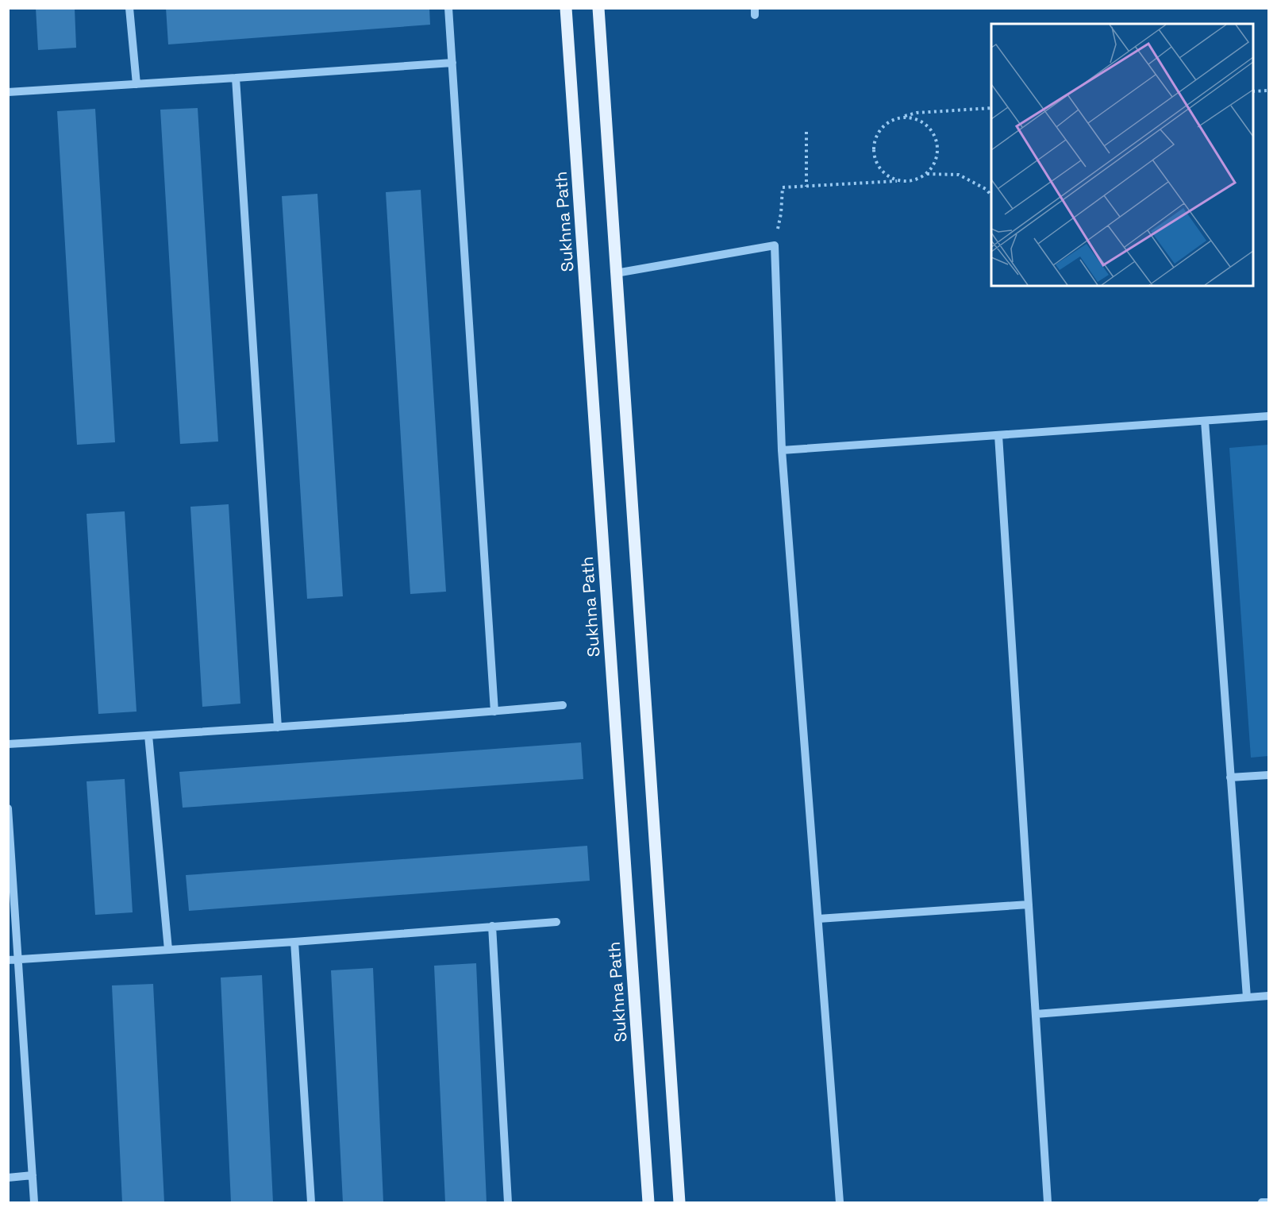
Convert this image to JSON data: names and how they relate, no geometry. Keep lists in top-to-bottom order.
{
  "streets": {
    "main road": ["Sukhna Path"]
  }
}
